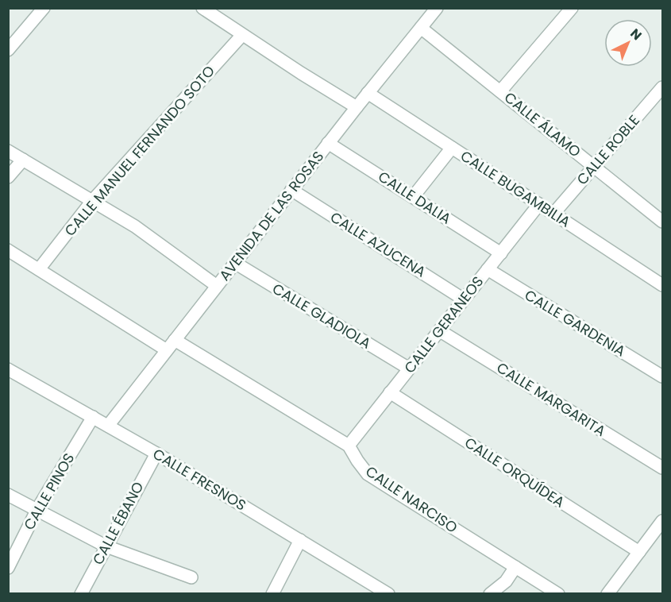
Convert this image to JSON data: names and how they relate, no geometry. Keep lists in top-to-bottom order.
{
  "streets": {
    "street": [
      "CALLE ÁLAMO",
      "CALLE ROBLE",
      "CALLE MANUEL FERNANDO SOTO",
      "CALLE BUGAMBILIA",
      "CALLE DALIA",
      "AVENIDA DE LAS ROSAS",
      "CALLE AZUCENA",
      "CALLE GLADIOLA",
      "CALLE GARDENIA",
      "CALLE GERANEOS",
      "CALLE MARGARITA",
      "CALLE ORQUÍDEA",
      "CALLE FRESNOS",
      "CALLE PINOS",
      "CALLE NARCISO",
      "CALLE ÉBANO"
    ]
  },
  "crossings": [
    ["CALLE ÁLAMO", "CALLE ROBLE"],
    ["CALLE ÁLAMO", "AVENIDA DE LAS ROSAS"],
    ["CALLE ROBLE", "CALLE BUGAMBILIA"],
    ["CALLE BUGAMBILIA", "AVENIDA DE LAS ROSAS"],
    ["CALLE BUGAMBILIA", "CALLE GERANEOS"],
    ["CALLE DALIA", "AVENIDA DE LAS ROSAS"],
    ["CALLE DALIA", "CALLE GERANEOS"],
    ["AVENIDA DE LAS ROSAS", "CALLE AZUCENA"],
    ["AVENIDA DE LAS ROSAS", "CALLE GLADIOLA"],
    ["AVENIDA DE LAS ROSAS", "CALLE FRESNOS"],
    ["AVENIDA DE LAS ROSAS", "CALLE NARCISO"],
    ["CALLE AZUCENA", "CALLE GERANEOS"],
    ["CALLE GLADIOLA", "CALLE GERANEOS"],
    ["CALLE GARDENIA", "CALLE GERANEOS"],
    ["CALLE GERANEOS", "CALLE MARGARITA"],
    ["CALLE GERANEOS", "CALLE ORQUÍDEA"],
    ["CALLE GERANEOS", "CALLE NARCISO"],
    ["CALLE FRESNOS", "CALLE PINOS"],
    ["CALLE FRESNOS", "CALLE ÉBANO"]
  ],
  "north": "top right"
}
